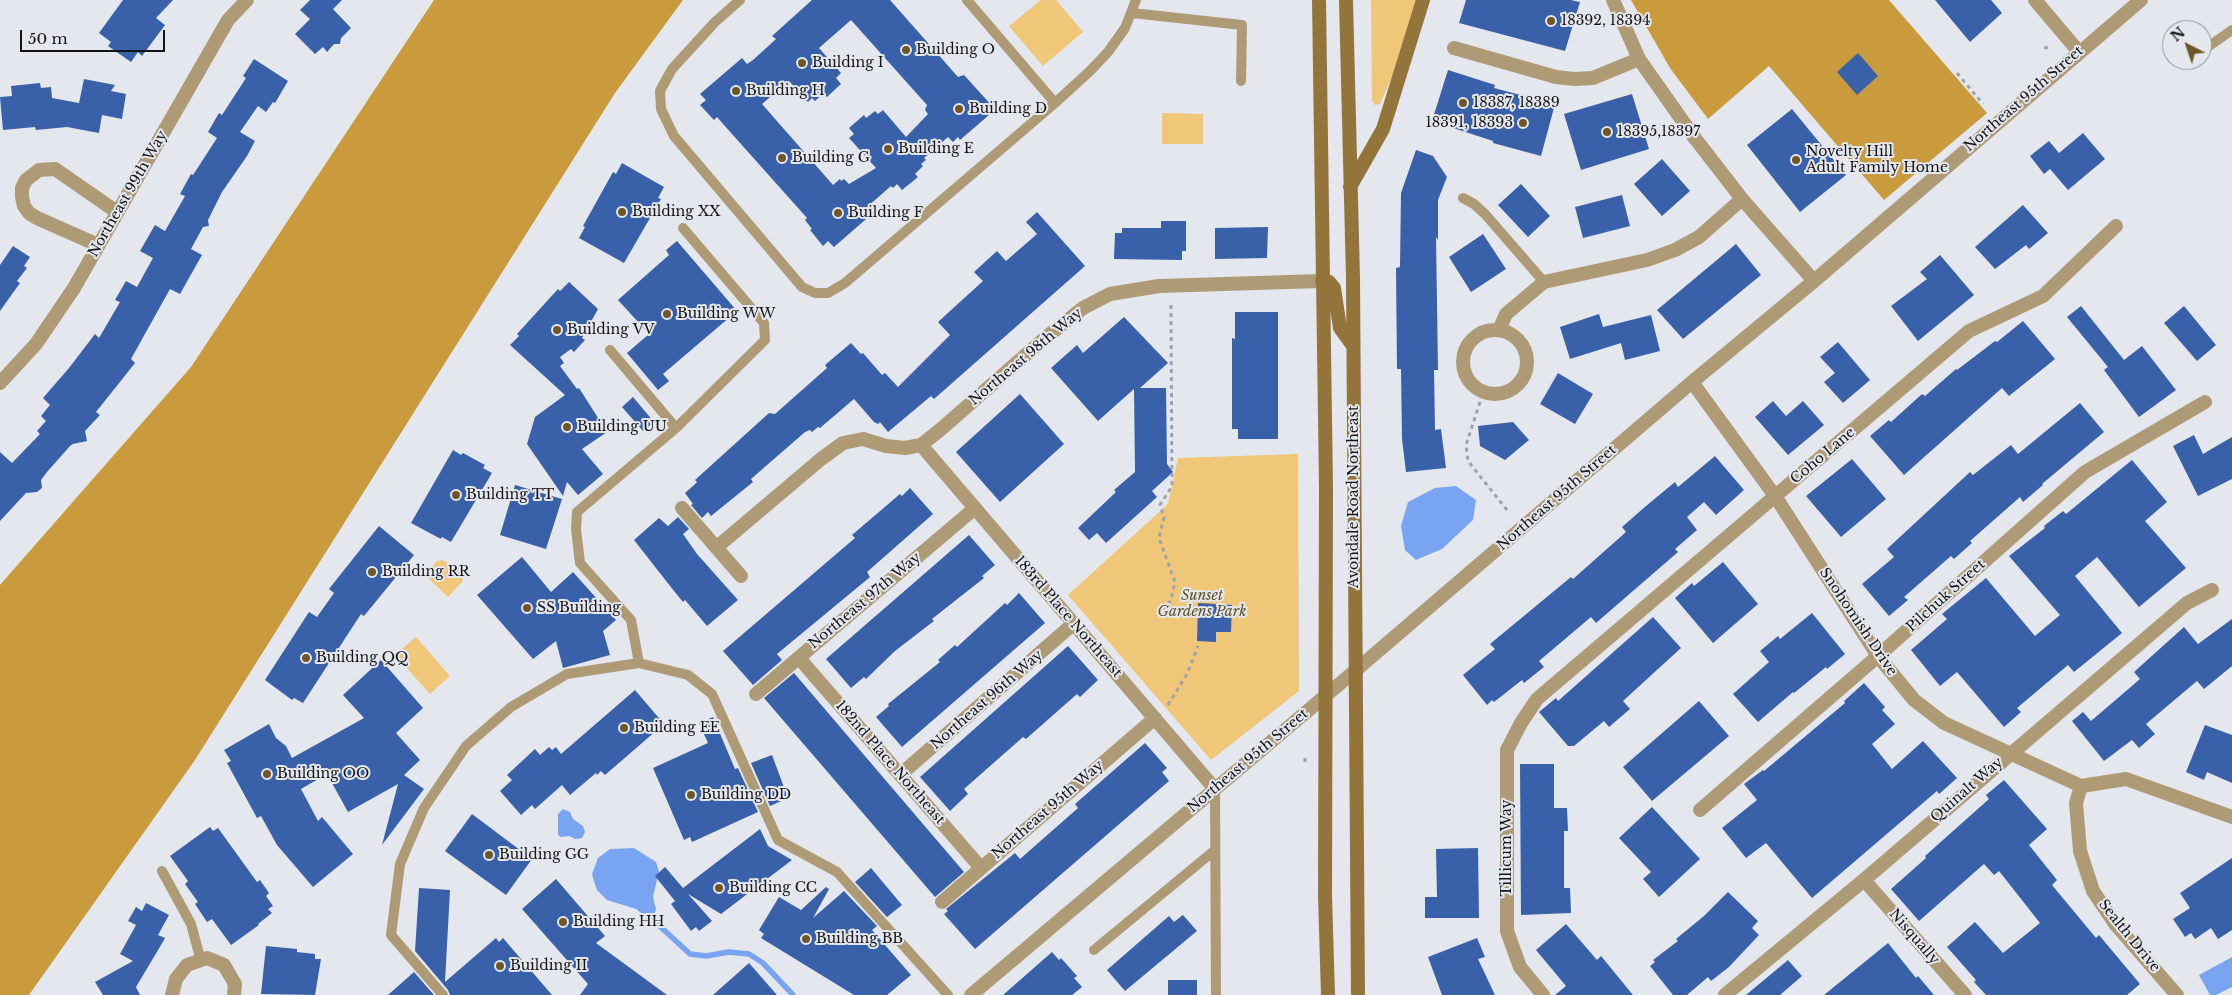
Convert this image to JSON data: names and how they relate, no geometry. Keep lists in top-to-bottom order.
{
  "streets": {
    "main road": ["Avondale Road Northeast"],
    "street": [
      "Northeast 95th Street",
      "Northeast 99th Way",
      "Northeast 98th Way",
      "Coho Lane",
      "Pilchuk Street",
      "Northeast 97th Way",
      "183rd Place Northeast",
      "Snohomish Drive",
      "Northeast 96th Way",
      "182nd Place Northeast",
      "Quinalt Way",
      "Northeast 95th Way",
      "Tillicum Way",
      "Sealth Drive",
      "Nisqually"
    ]
  },
  "crossings": [
    ["Northeast 95th Street", "Avondale Road Northeast"],
    ["Northeast 95th Street", "183rd Place Northeast"],
    ["Northeast 95th Street", "Snohomish Drive"],
    ["Northeast 98th Way", "Avondale Road Northeast"],
    ["Northeast 98th Way", "183rd Place Northeast"],
    ["Coho Lane", "Snohomish Drive"],
    ["Coho Lane", "Tillicum Way"],
    ["Pilchuk Street", "Snohomish Drive"],
    ["Northeast 97th Way", "183rd Place Northeast"],
    ["Northeast 97th Way", "182nd Place Northeast"],
    ["183rd Place Northeast", "Northeast 96th Way"],
    ["183rd Place Northeast", "Northeast 95th Way"],
    ["Snohomish Drive", "Quinalt Way"],
    ["Snohomish Drive", "Sealth Drive"],
    ["Northeast 96th Way", "182nd Place Northeast"],
    ["182nd Place Northeast", "Northeast 95th Way"],
    ["Quinalt Way", "Nisqually"]
  ],
  "parks": ["Sunset Gardens Park"],
  "places": [
    "18392, 18394",
    "Building O",
    "Building I",
    "Building H",
    "18387, 18389",
    "Building D",
    "18391, 18393",
    "18395,18397",
    "Building E",
    "Building G",
    "Novelty Hill Adult Family Home",
    "Building XX",
    "Building F",
    "Building WW",
    "Building VV",
    "Building UU",
    "Building TT",
    "Building RR",
    "SS Building",
    "Building QQ",
    "Building EE",
    "Building OO",
    "Building DD",
    "Building GG",
    "Building CC",
    "Building HH",
    "Building BB",
    "Building II"
  ],
  "scale_bar": "50 m",
  "north": "top left"
}
